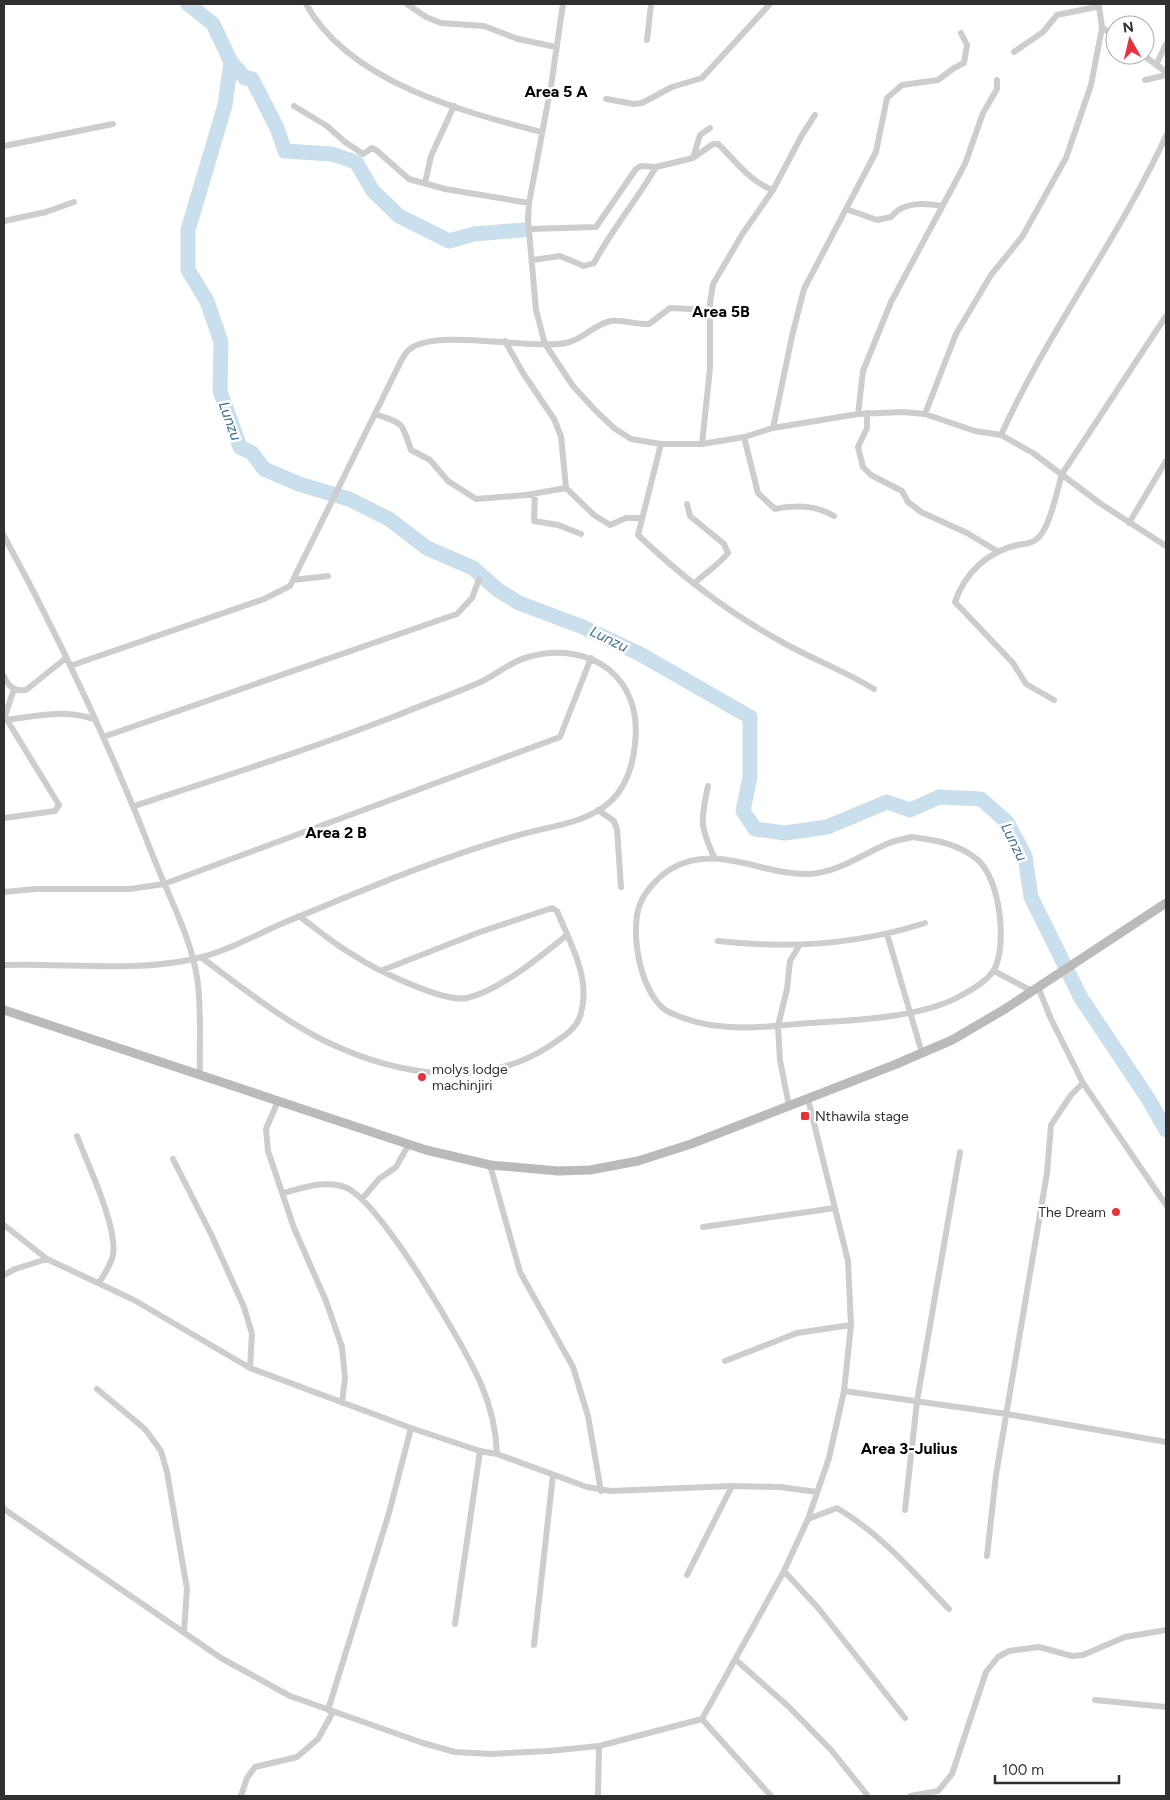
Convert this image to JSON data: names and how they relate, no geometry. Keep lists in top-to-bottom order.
{
  "districts": [
    "Area 5 A",
    "Area 5B",
    "Area 2 B",
    "Area 3-Julius"
  ],
  "water": ["Lunzu"],
  "places": {
    "other": ["molys lodge machinjiri", "The Dream"],
    "transit": ["Nthawila stage"]
  },
  "scale_bar": "100 m",
  "north": "top"
}
